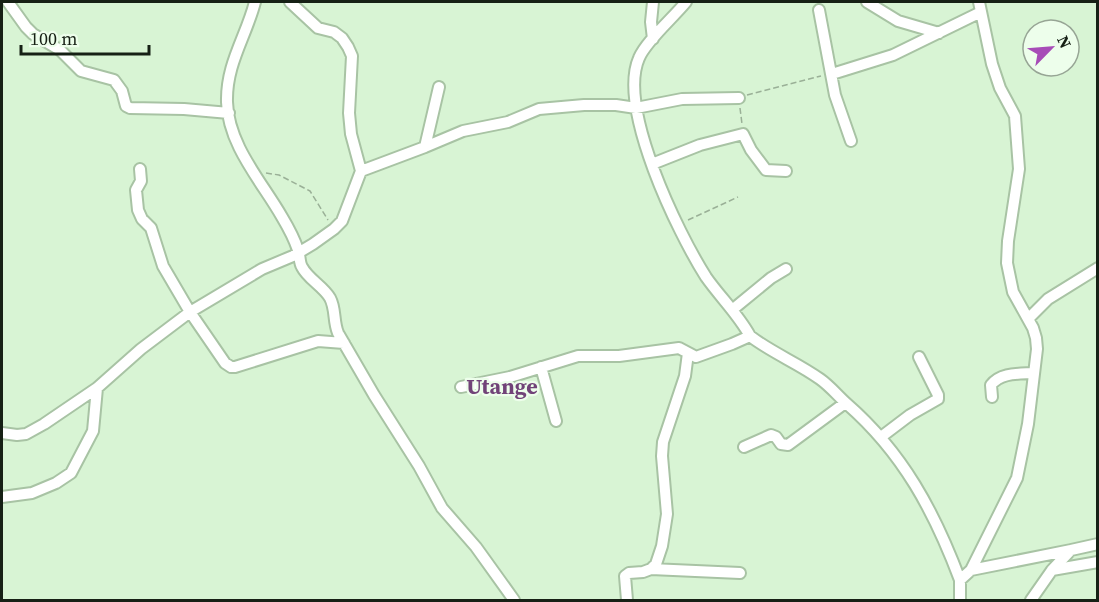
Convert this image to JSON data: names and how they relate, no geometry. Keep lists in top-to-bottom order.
{
  "districts": ["Utange"],
  "scale_bar": "100 m",
  "north": "top right"
}
